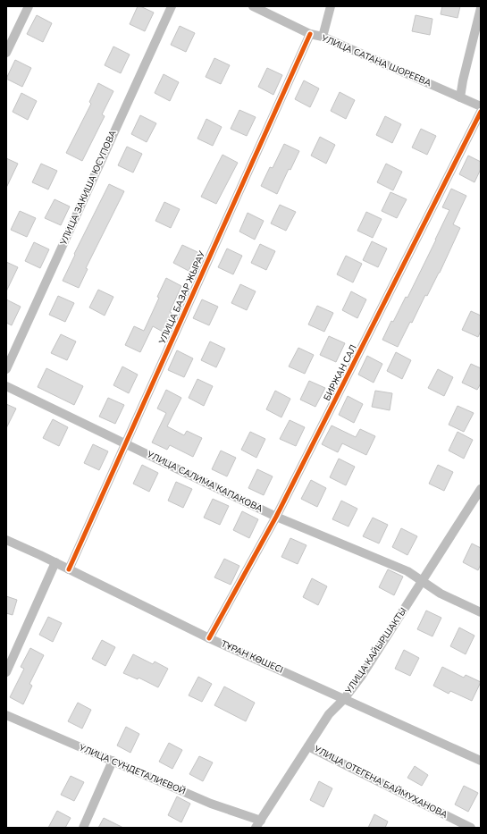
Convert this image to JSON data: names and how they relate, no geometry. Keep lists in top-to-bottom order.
{
  "streets": {
    "street": [
      "УЛИЦА САТАНА ШОРЕЕВА",
      "УЛИЦА ЗАКИША ЮСУПОВА",
      "УЛИЦА БАЗАР ЖЫРАУ",
      "БИРЖАН САЛ",
      "УЛИЦА САЛИМА КАПАКОВА",
      "УЛИЦА КАЙЫРШАКТЫ",
      "ТҰРАН КӨШЕСІ",
      "УЛИЦА СУНДЕТАЛИЕВОЙ",
      "УЛИЦА ОТЕГЕНА БАЙМУХАНОВА"
    ]
  },
  "crossings": [
    ["УЛИЦА САТАНА ШОРЕЕВА", "УЛИЦА БАЗАР ЖЫРАУ"],
    ["УЛИЦА БАЗАР ЖЫРАУ", "УЛИЦА САЛИМА КАПАКОВА"],
    ["УЛИЦА БАЗАР ЖЫРАУ", "ТҰРАН КӨШЕСІ"],
    ["БИРЖАН САЛ", "УЛИЦА САЛИМА КАПАКОВА"],
    ["БИРЖАН САЛ", "ТҰРАН КӨШЕСІ"],
    ["УЛИЦА САЛИМА КАПАКОВА", "УЛИЦА КАЙЫРШАКТЫ"],
    ["УЛИЦА КАЙЫРШАКТЫ", "ТҰРАН КӨШЕСІ"],
    ["УЛИЦА КАЙЫРШАКТЫ", "УЛИЦА СУНДЕТАЛИЕВОЙ"],
    ["УЛИЦА КАЙЫРШАКТЫ", "УЛИЦА ОТЕГЕНА БАЙМУХАНОВА"]
  ]
}
